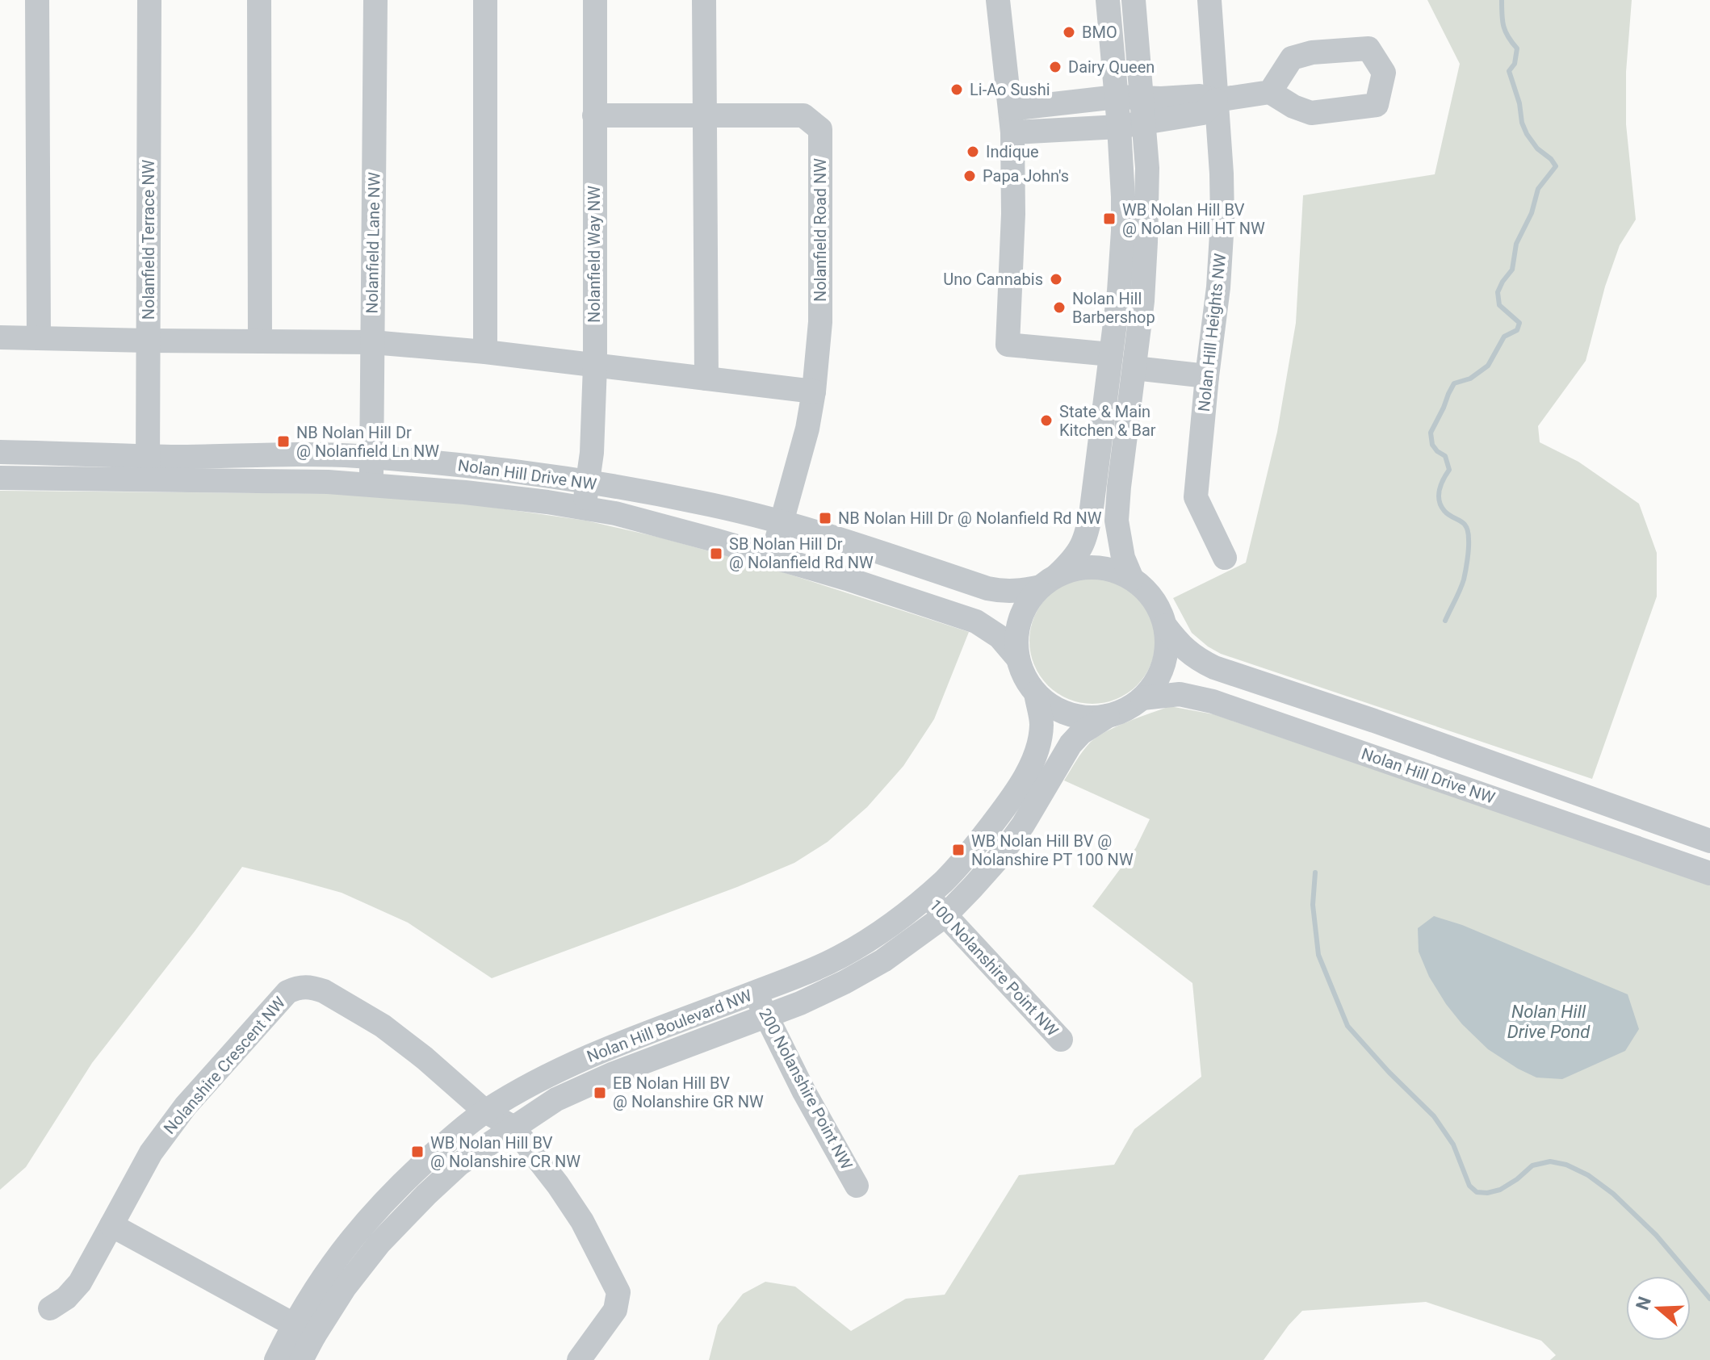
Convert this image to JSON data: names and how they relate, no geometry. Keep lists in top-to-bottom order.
{
  "streets": {
    "street": [
      "Nolanfield Road NW",
      "Nolanfield Terrace NW",
      "Nolanfield Lane NW",
      "Nolanfield Way NW",
      "Nolan Hill Heights NW",
      "Nolan Hill Drive NW",
      "100 Nolanshire Point NW",
      "Nolan Hill Boulevard NW",
      "Nolanshire Crescent NW",
      "200 Nolanshire Point NW"
    ]
  },
  "crossings": [
    ["Nolanfield Road NW", "Nolanfield Way NW"],
    ["Nolanfield Road NW", "Nolan Hill Drive NW"],
    ["Nolanfield Terrace NW", "Nolan Hill Drive NW"],
    ["Nolanfield Lane NW", "Nolan Hill Drive NW"],
    ["Nolanfield Way NW", "Nolan Hill Drive NW"],
    ["Nolan Hill Drive NW", "Nolan Hill Boulevard NW"],
    ["100 Nolanshire Point NW", "Nolan Hill Boulevard NW"],
    ["Nolan Hill Boulevard NW", "Nolanshire Crescent NW"],
    ["Nolan Hill Boulevard NW", "200 Nolanshire Point NW"]
  ],
  "water": ["Nolan Hill Drive Pond"],
  "places": {
    "other": [
      "BMO",
      "Dairy Queen",
      "Li-Ao Sushi",
      "Indique",
      "Papa John's",
      "Uno Cannabis",
      "Nolan Hill Barbershop",
      "State & Main Kitchen & Bar"
    ],
    "transit": [
      "WB Nolan Hill BV @ Nolan Hill HT NW",
      "NB Nolan Hill Dr @ Nolanfield Ln NW",
      "NB Nolan Hill Dr @ Nolanfield Rd NW",
      "SB Nolan Hill Dr @ Nolanfield Rd NW",
      "WB Nolan Hill BV @ Nolanshire PT 100 NW",
      "EB Nolan Hill BV @ Nolanshire GR NW",
      "WB Nolan Hill BV @ Nolanshire CR NW"
    ]
  },
  "north": "left"
}
